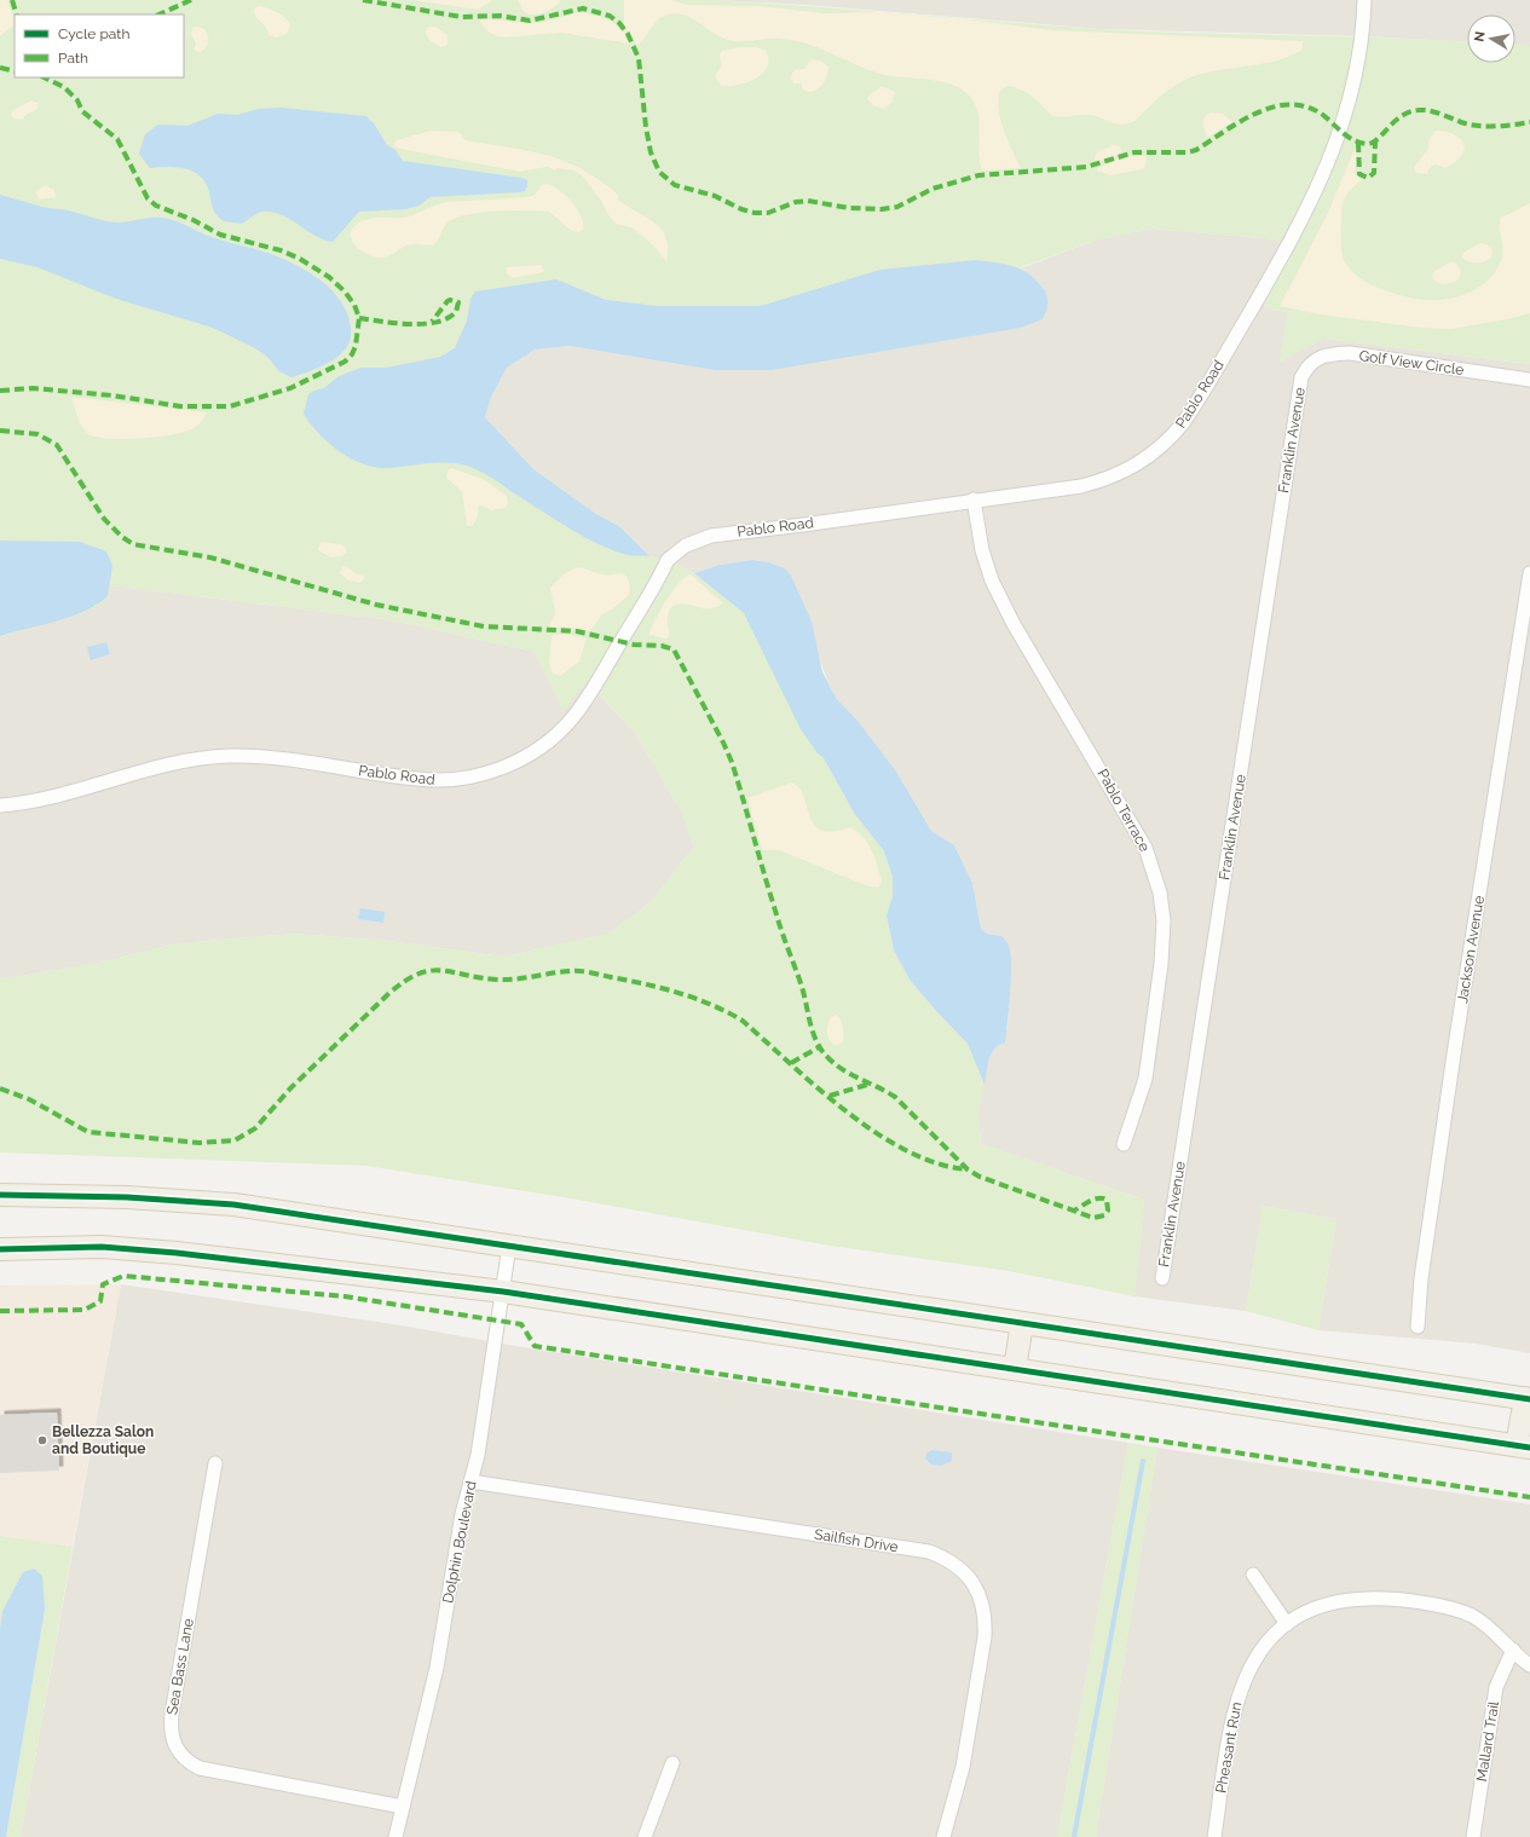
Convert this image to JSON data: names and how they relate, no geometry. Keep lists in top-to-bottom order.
{
  "streets": {
    "street": [
      "Golf View Circle",
      "Pablo Road",
      "Franklin Avenue",
      "Pablo Terrace",
      "Jackson Avenue",
      "Sailfish Drive",
      "Dolphin Boulevard",
      "Sea Bass Lane",
      "Mallard Trail",
      "Pheasant Run"
    ]
  },
  "crossings": [
    ["Golf View Circle", "Franklin Avenue"],
    ["Pablo Road", "Pablo Terrace"],
    ["Sailfish Drive", "Dolphin Boulevard"],
    ["Dolphin Boulevard", "Sea Bass Lane"],
    ["Mallard Trail", "Pheasant Run"]
  ],
  "places": ["Bellezza Salon and Boutique"],
  "legend": ["Cycle path", "Path"],
  "north": "left"
}
